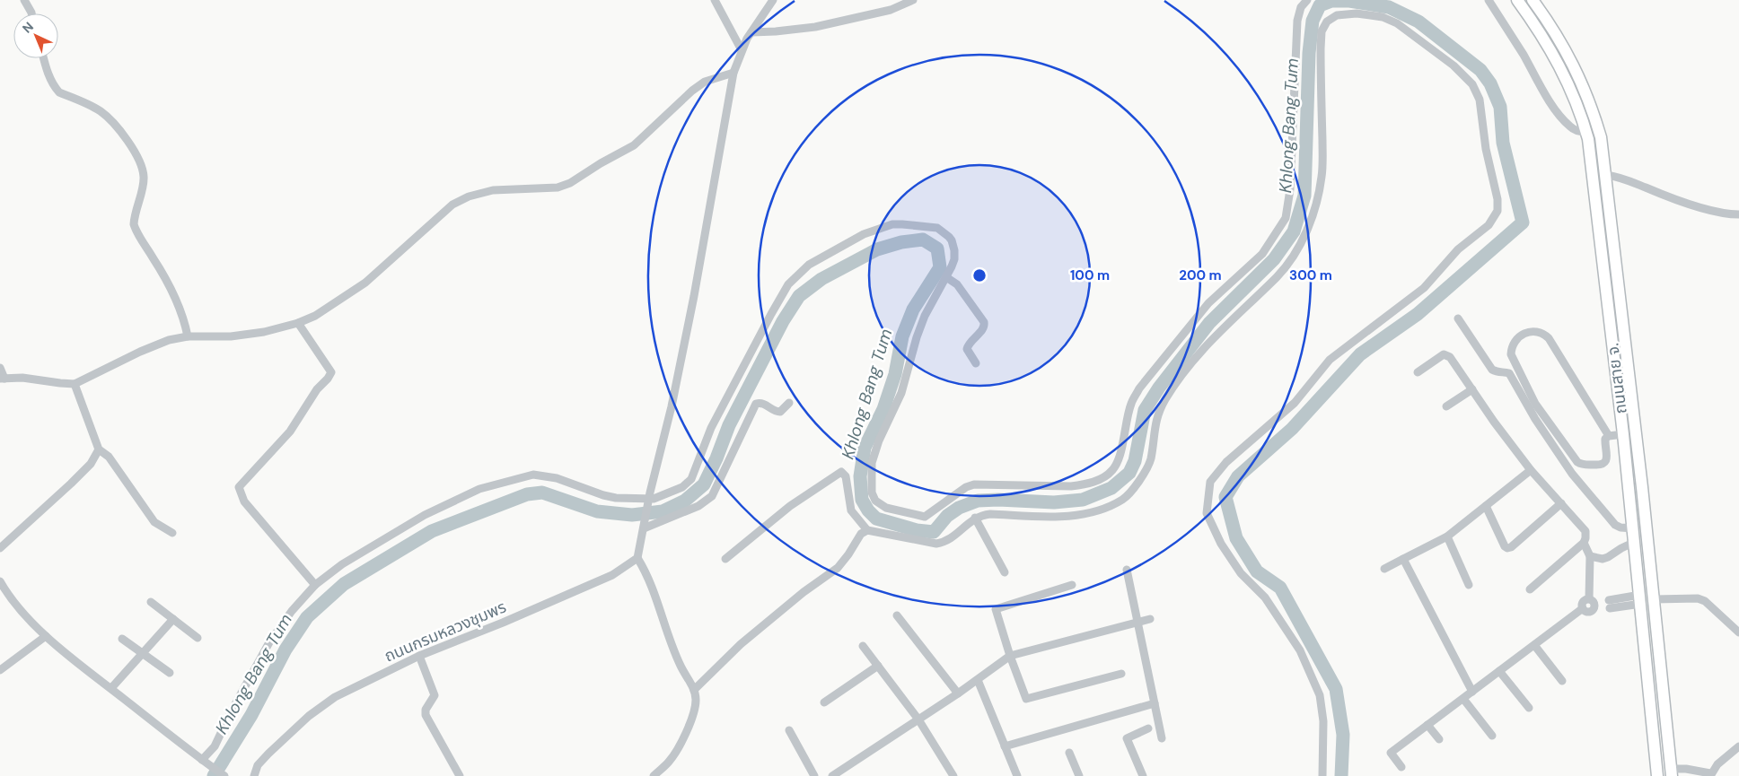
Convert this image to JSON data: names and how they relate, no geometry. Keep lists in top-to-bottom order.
{
  "streets": {
    "main road": ["ถนนสาย จ."],
    "street": ["ถนนกรมหลวงชุมพร"]
  },
  "water": ["Khlong Bang Tum"],
  "north": "top left",
  "rings": ["100 m", "200 m", "300 m"]
}
